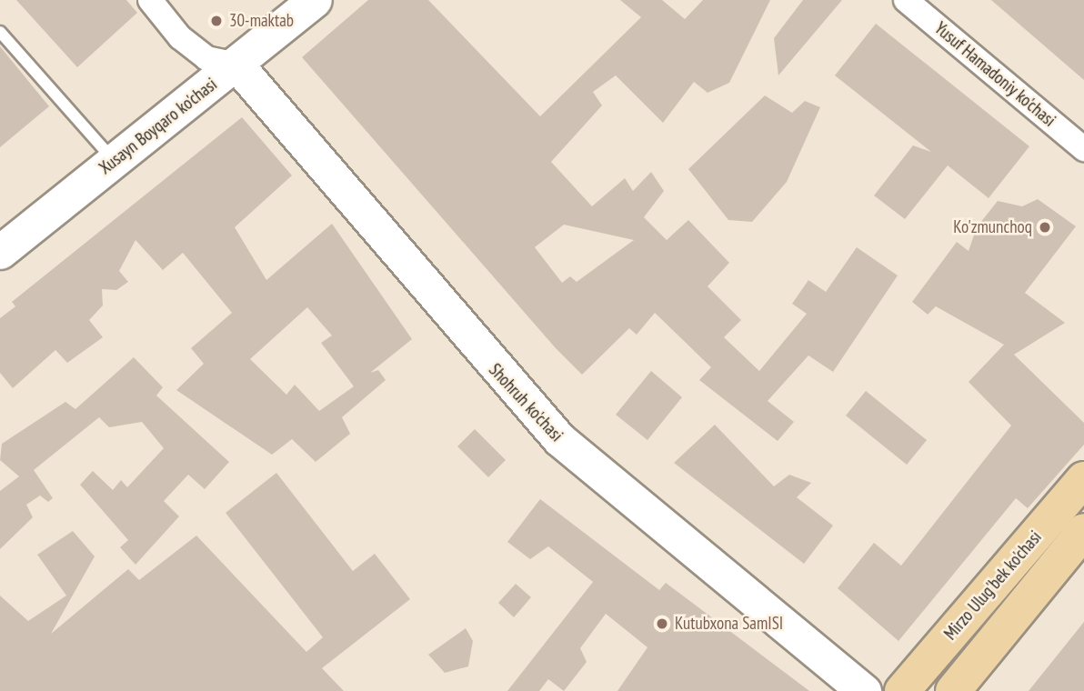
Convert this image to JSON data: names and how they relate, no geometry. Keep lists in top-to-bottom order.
{
  "streets": {
    "main road": ["Xusayn Boyqaro ko'chasi", "Shohruh ko'chasi", "Mirzo Ulug'bek ko'chasi"],
    "street": ["Yusuf Hamadoniy ko'chasi"]
  },
  "crossings": [
    ["Xusayn Boyqaro ko'chasi", "Shohruh ko'chasi"]
  ],
  "places": ["30-maktab", "Ko'zmunchoq", "Kutubxona SamISI"]
}
